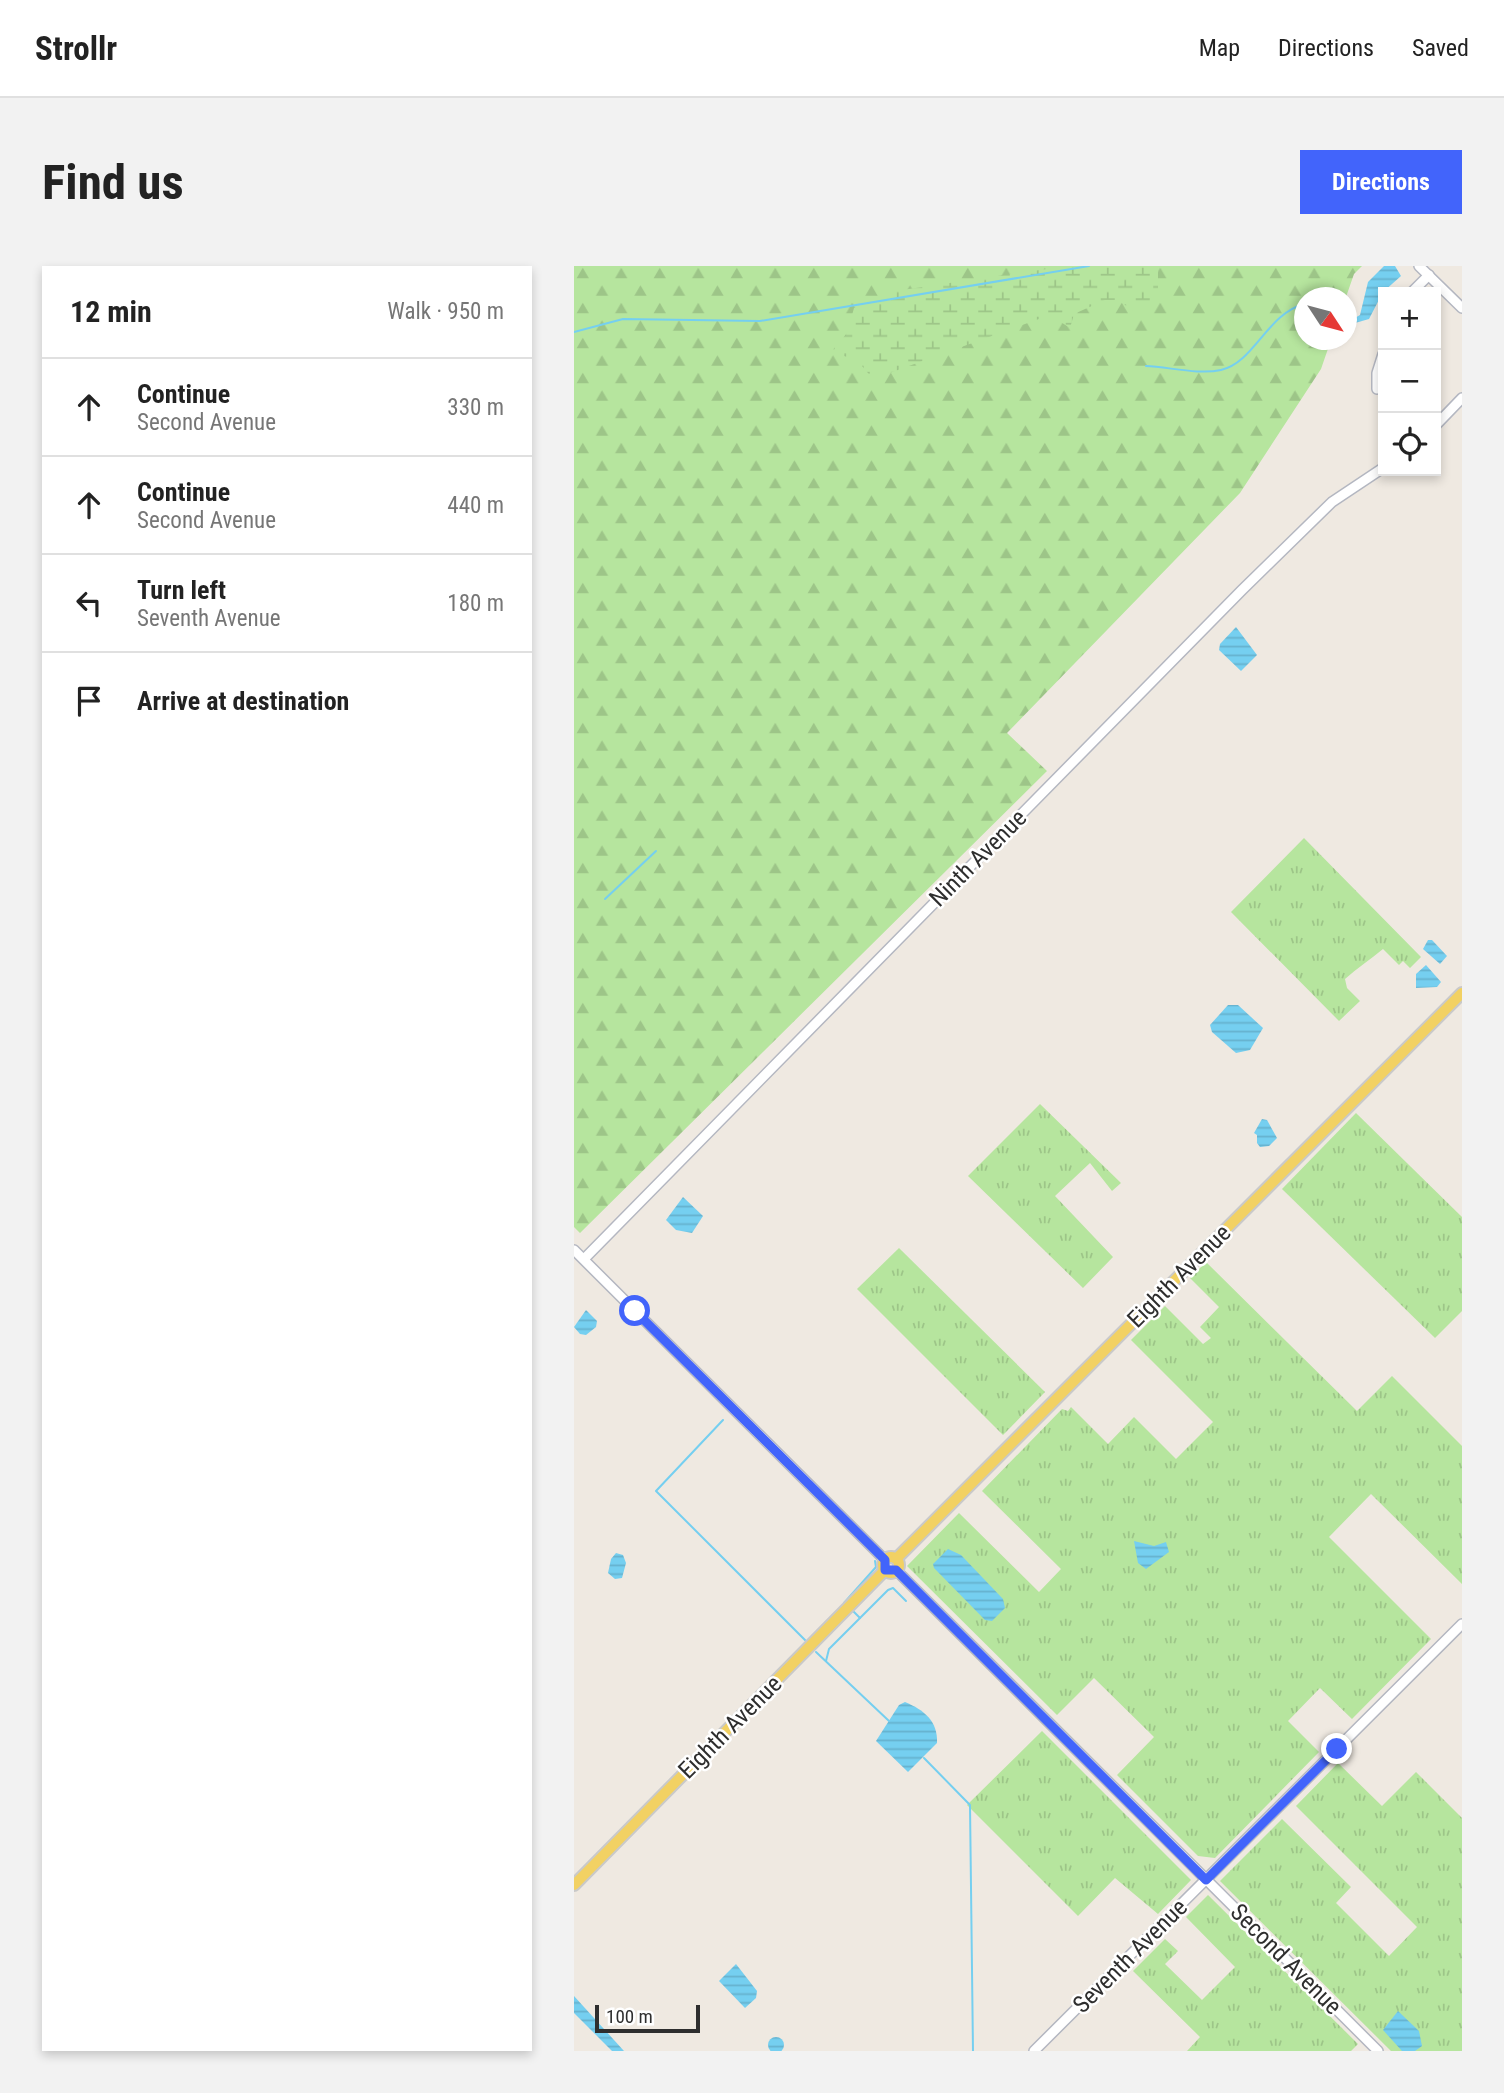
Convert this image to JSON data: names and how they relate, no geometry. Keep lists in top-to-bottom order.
{
  "streets": {
    "main road": ["Eighth Avenue"],
    "street": ["Ninth Avenue", "Seventh Avenue", "Second Avenue"]
  },
  "crossings": [
    ["Ninth Avenue", "Second Avenue"],
    ["Eighth Avenue", "Second Avenue"],
    ["Seventh Avenue", "Second Avenue"]
  ],
  "scale_bar": "100 m",
  "north": "bottom right",
  "page": {
    "header": "Strollr",
    "nav": ["Map", "Directions", "Saved"],
    "buttons": "Directions",
    "title": "Find us",
    "heading": ["12 min", "Walk · 950 m"],
    "map_buttons": ["+", "−"],
    "list": [
      ["Continue", "Second Avenue", "330 m"],
      ["Continue", "Second Avenue", "440 m"],
      ["Turn left", "Seventh Avenue", "180 m"],
      "Arrive at destination"
    ],
    "scale": "100 m"
  }
}
